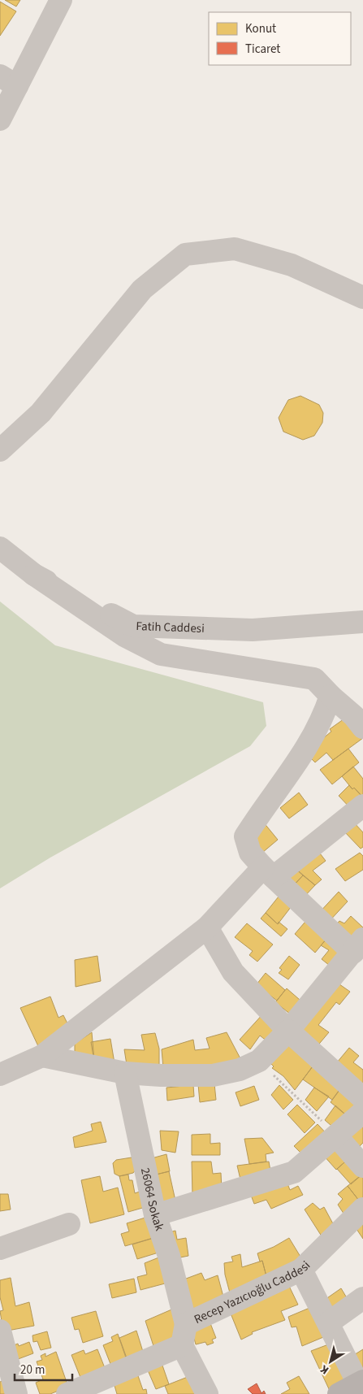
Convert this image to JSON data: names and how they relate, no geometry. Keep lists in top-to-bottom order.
{
  "streets": {
    "street": ["Fatih Caddesi", "26064 Sokak", "Recep Yazıcıoğlu Caddesi"]
  },
  "crossings": [
    ["26064 Sokak", "Recep Yazıcıoğlu Caddesi"]
  ],
  "legend": ["Konut", "Ticaret"],
  "scale_bar": "20 m",
  "north": "bottom left"
}
